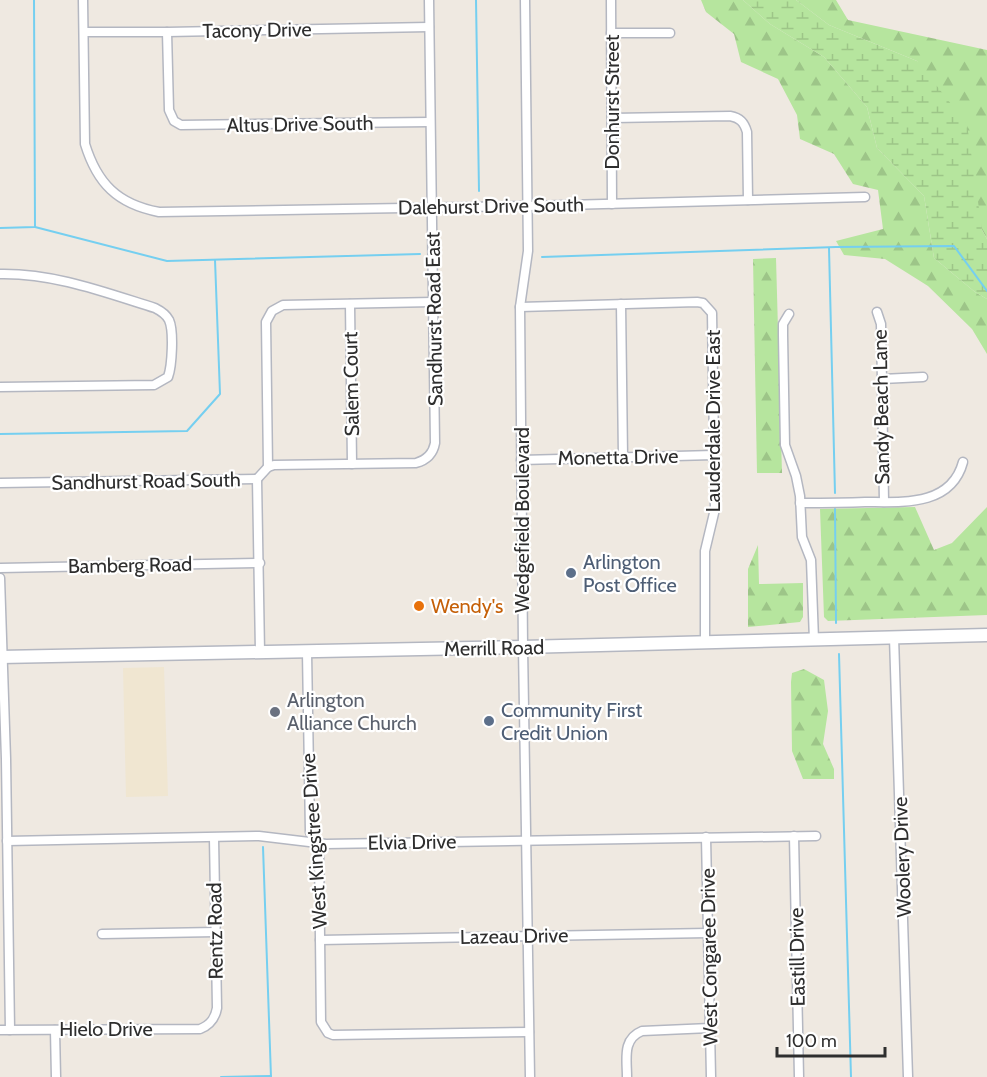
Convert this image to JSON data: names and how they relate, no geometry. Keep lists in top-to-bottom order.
{
  "streets": {
    "main road": ["Merrill Road"],
    "street": [
      "Tacony Drive",
      "Donhurst Street",
      "Altus Drive South",
      "Dalehurst Drive South",
      "Sandhurst Road East",
      "Salem Court",
      "Sandy Beach Lane",
      "Lauderdale Drive East",
      "Monetta Drive",
      "Sandhurst Road South",
      "Wedgefield Boulevard",
      "Bamberg Road",
      "West Kingstree Drive",
      "Elvia Drive",
      "Woolery Drive",
      "Rentz Road",
      "Lazeau Drive",
      "West Congaree Drive",
      "Eastill Drive",
      "Hielo Drive"
    ]
  },
  "crossings": [
    ["Tacony Drive", "Altus Drive South"],
    ["Tacony Drive", "Dalehurst Drive South"],
    ["Tacony Drive", "Sandhurst Road East"],
    ["Donhurst Street", "Dalehurst Drive South"],
    ["Altus Drive South", "Sandhurst Road East"],
    ["Dalehurst Drive South", "Sandhurst Road East"],
    ["Dalehurst Drive South", "Wedgefield Boulevard"],
    ["Sandhurst Road East", "Sandhurst Road South"],
    ["Salem Court", "Sandhurst Road South"],
    ["Lauderdale Drive East", "Monetta Drive"],
    ["Lauderdale Drive East", "Merrill Road"],
    ["Monetta Drive", "Wedgefield Boulevard"],
    ["Wedgefield Boulevard", "Merrill Road"],
    ["Wedgefield Boulevard", "West Kingstree Drive"],
    ["Wedgefield Boulevard", "Elvia Drive"],
    ["Wedgefield Boulevard", "Lazeau Drive"],
    ["Merrill Road", "West Kingstree Drive"],
    ["Merrill Road", "Woolery Drive"],
    ["West Kingstree Drive", "Elvia Drive"],
    ["West Kingstree Drive", "Lazeau Drive"],
    ["Elvia Drive", "Rentz Road"],
    ["Elvia Drive", "West Congaree Drive"],
    ["Elvia Drive", "Eastill Drive"],
    ["Rentz Road", "Hielo Drive"],
    ["Lazeau Drive", "West Congaree Drive"]
  ],
  "places": [
    "Arlington Post Office",
    "Wendy's",
    "Arlington Alliance Church",
    "Community First Credit Union"
  ],
  "scale_bar": "100 m"
}
